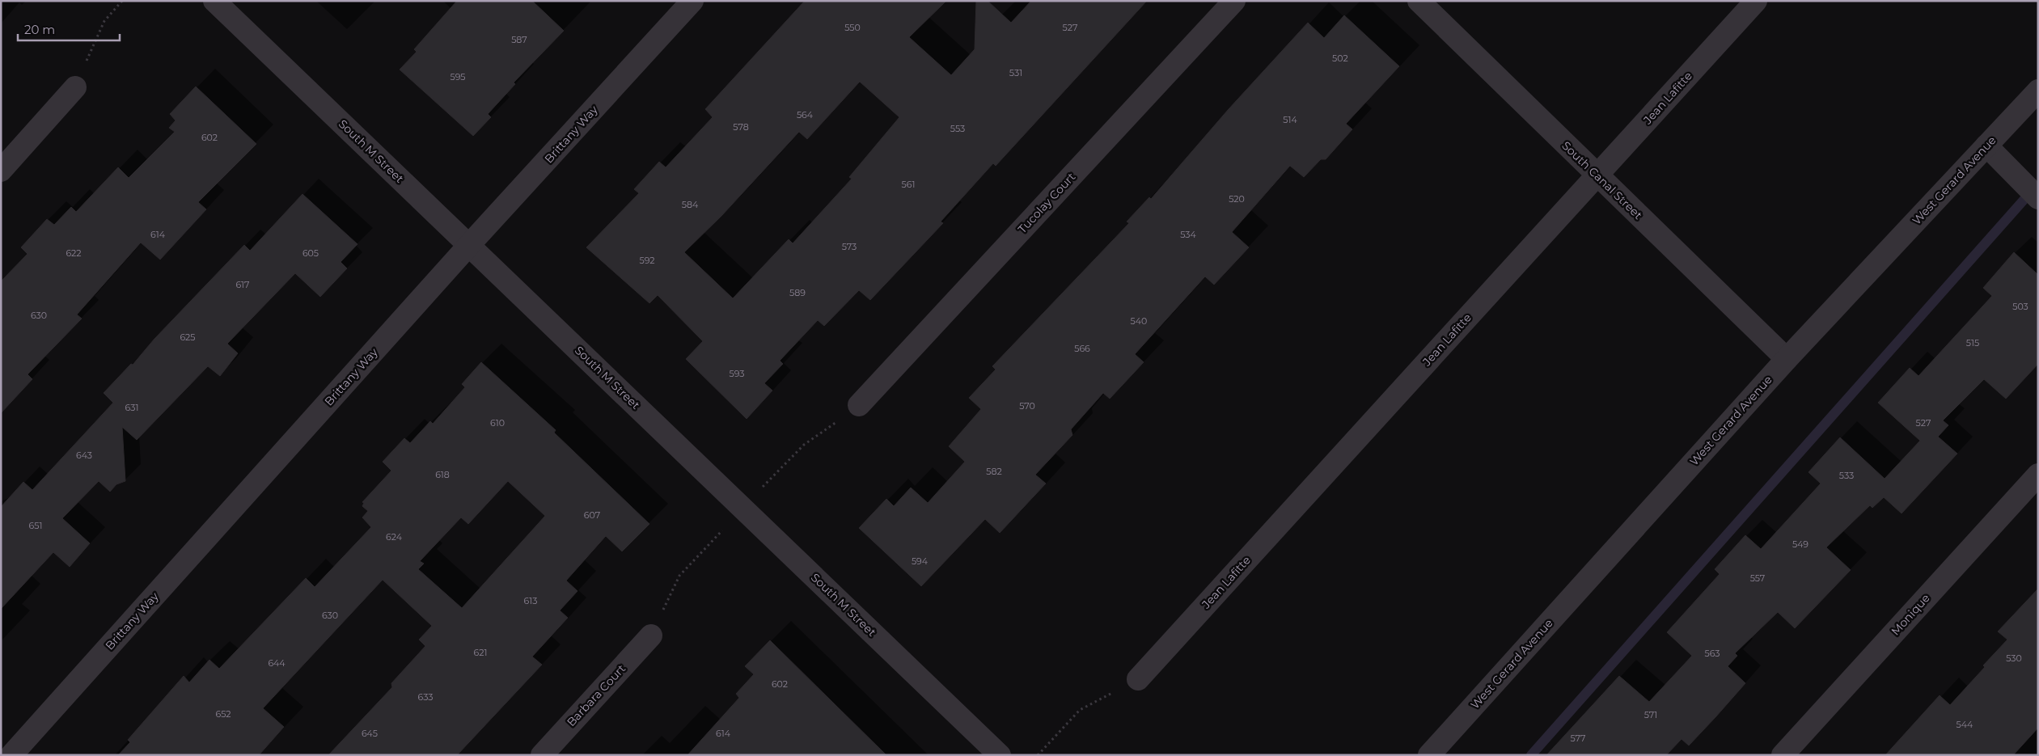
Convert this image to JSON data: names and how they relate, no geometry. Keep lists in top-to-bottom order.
{
  "streets": {
    "street": [
      "Jean Lafitte",
      "Brittany Way",
      "South M Street",
      "South Canal Street",
      "West Gerard Avenue",
      "Tucolay Court",
      "Monique",
      "Barbara Court"
    ]
  },
  "crossings": [
    ["Jean Lafitte", "South Canal Street"],
    ["Brittany Way", "South M Street"],
    ["South Canal Street", "West Gerard Avenue"]
  ],
  "house_numbers": [
    "550",
    "527",
    "587",
    "502",
    "531",
    "595",
    "564",
    "514",
    "578",
    "553",
    "602",
    "561",
    "520",
    "584",
    "614",
    "534",
    "573",
    "622",
    "605",
    "592",
    "617",
    "589",
    "503",
    "630",
    "540",
    "625",
    "515",
    "566",
    "593",
    "570",
    "631",
    "610",
    "527",
    "643",
    "582",
    "618",
    "533",
    "607",
    "651",
    "624",
    "549",
    "594",
    "557",
    "613",
    "630",
    "621",
    "563",
    "530",
    "644",
    "602",
    "633",
    "652",
    "571",
    "544",
    "645",
    "614",
    "577"
  ],
  "scale_bar": "20 m"
}
